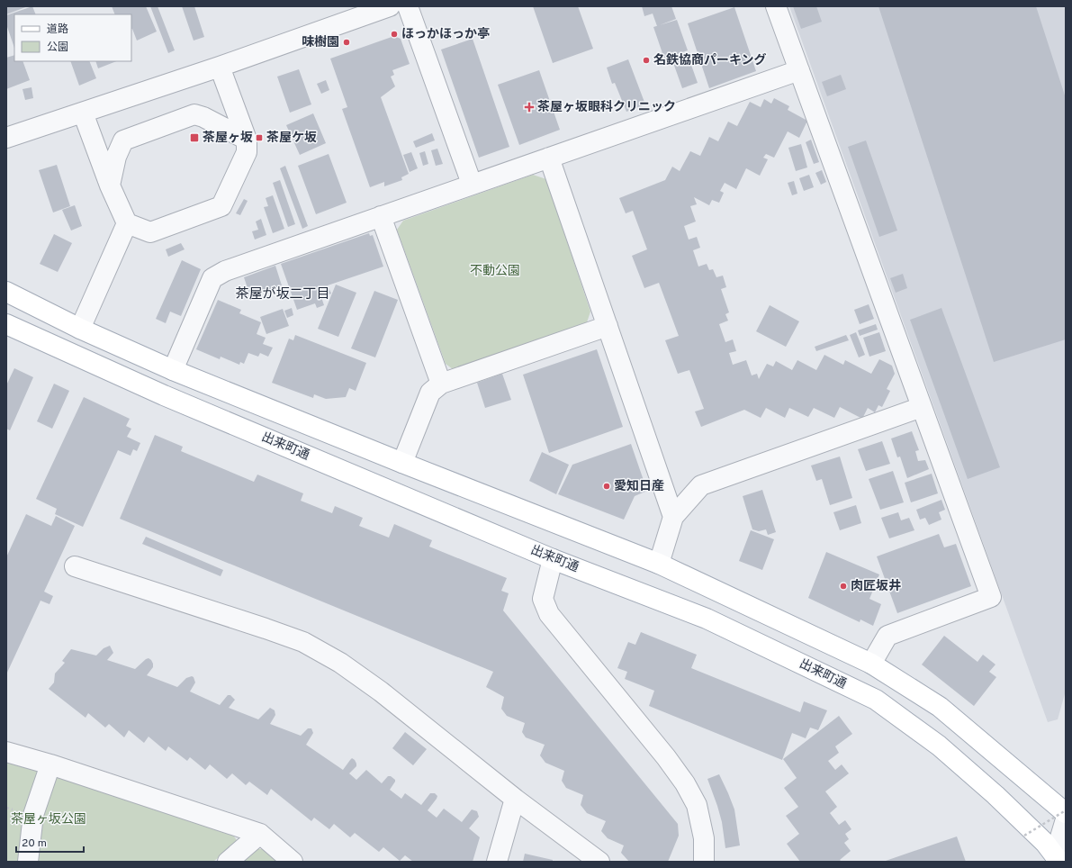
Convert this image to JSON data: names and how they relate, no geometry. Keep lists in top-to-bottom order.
{
  "streets": {
    "main road": ["出来町通"]
  },
  "districts": ["茶屋が坂二丁目"],
  "parks": ["不動公園", "茶屋ヶ坂公園"],
  "places": {
    "other": [
      "ほっかほっか亭",
      "味樹園",
      "名鉄協商パーキング",
      "愛知日産",
      "肉匠坂井"
    ],
    "health": ["茶屋ヶ坂眼科クリニック"],
    "transit": ["茶屋ヶ坂", "茶屋ケ坂"]
  },
  "legend": ["道路", "公園"],
  "scale_bar": "20 m"
}
